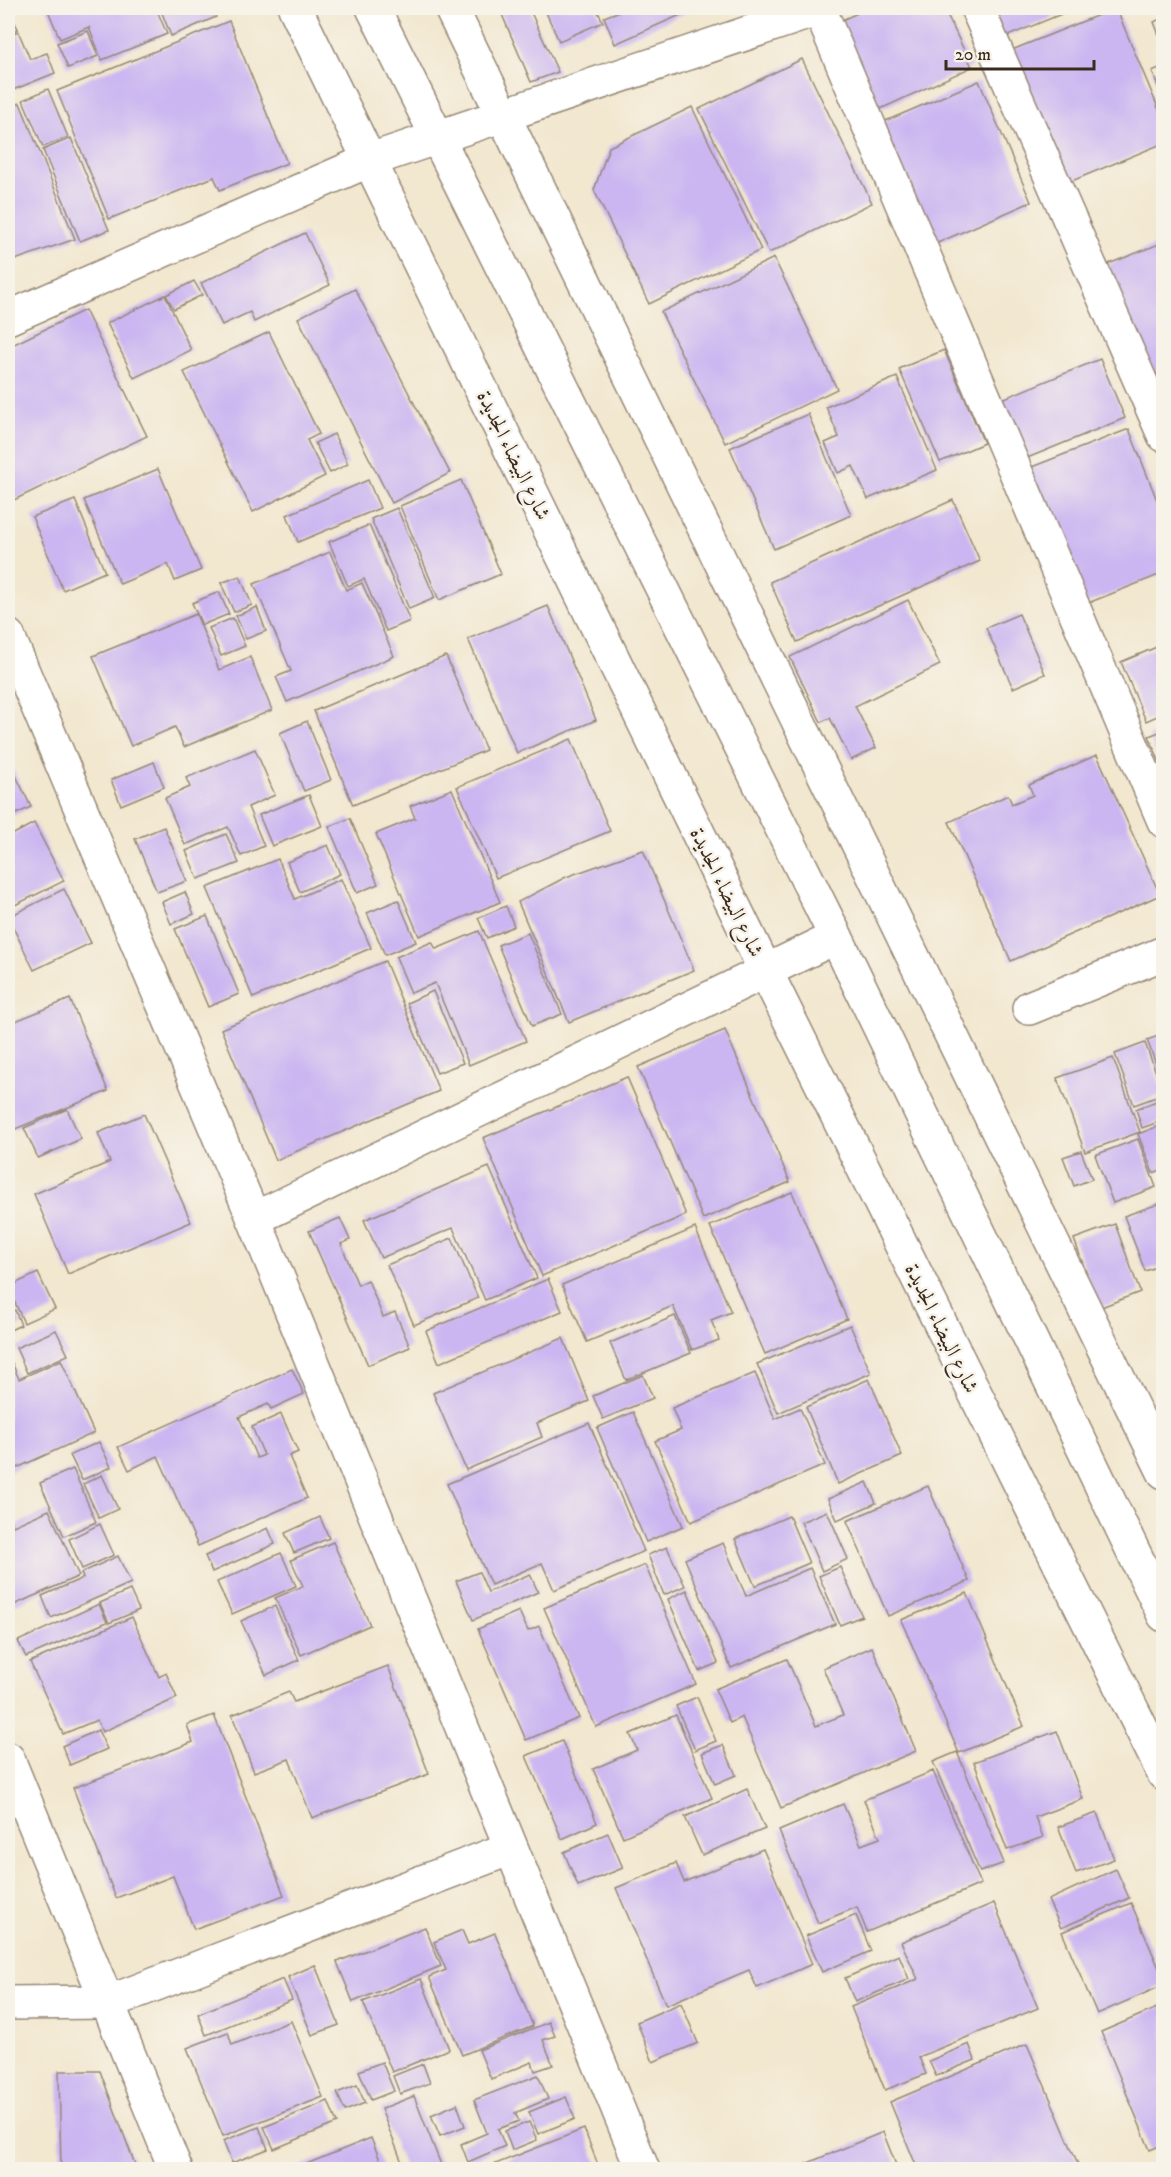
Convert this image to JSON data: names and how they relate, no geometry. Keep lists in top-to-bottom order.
{
  "streets": {
    "street": ["شارع البيضاء الجديدة"]
  },
  "scale_bar": "20 m"
}
